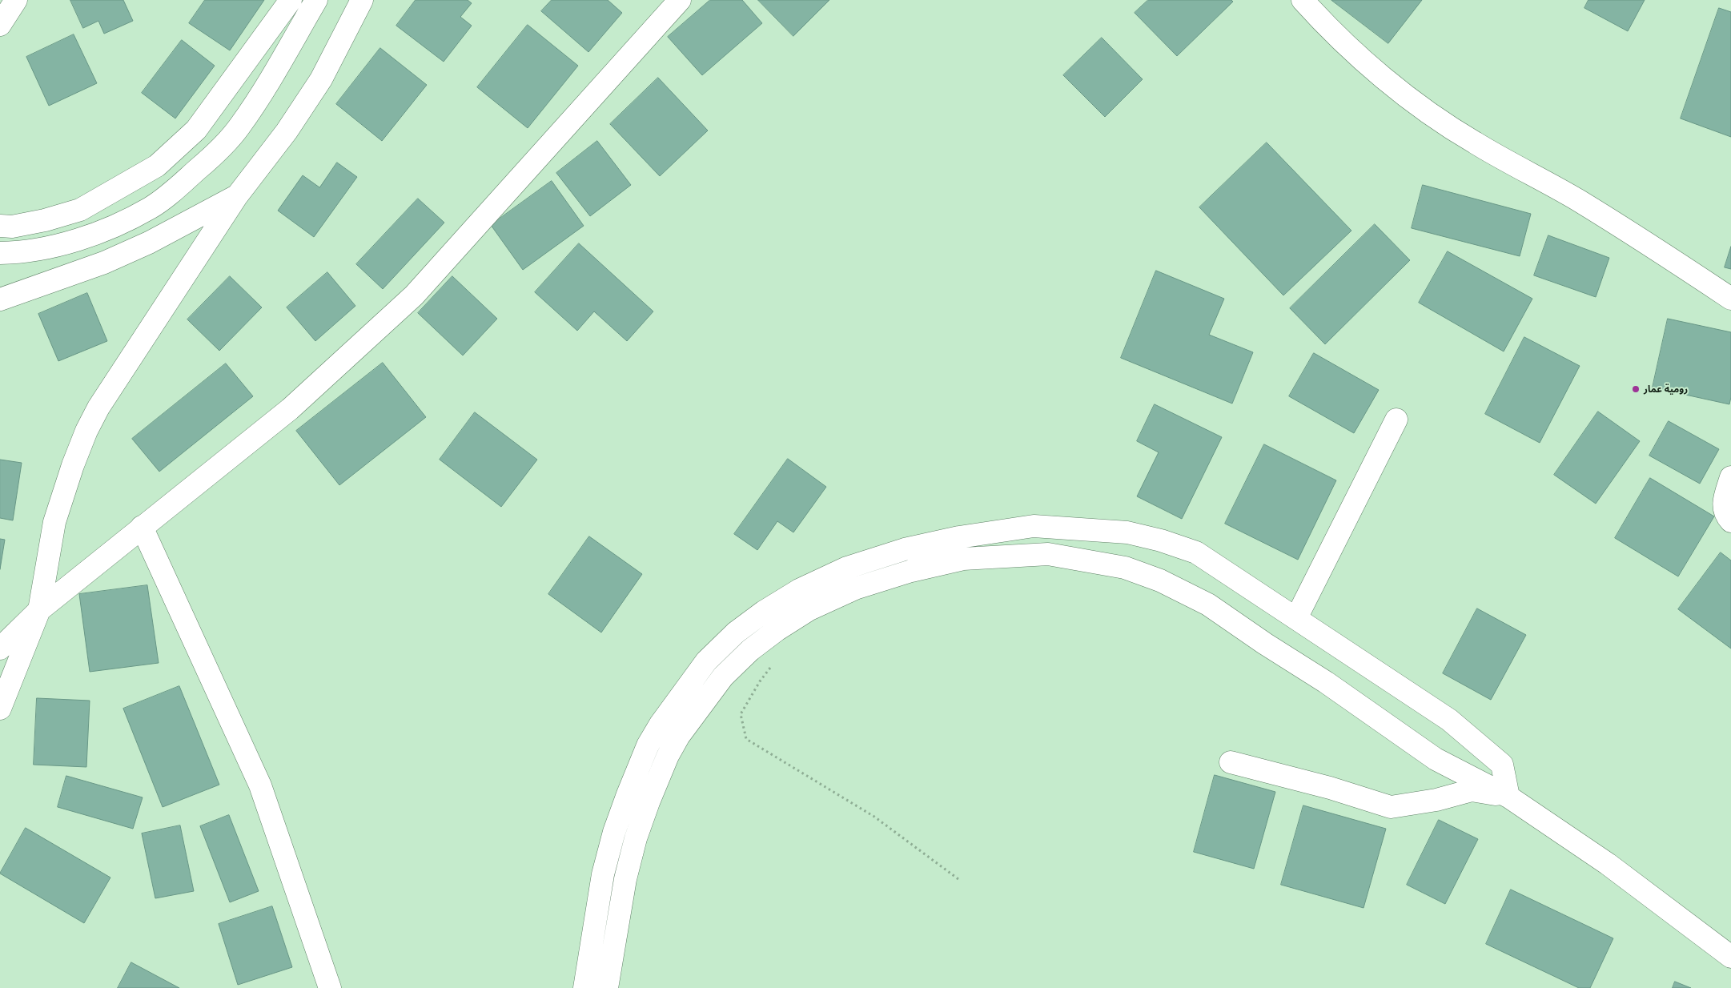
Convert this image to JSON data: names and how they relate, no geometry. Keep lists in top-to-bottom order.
{
  "places": ["رومية عمار"]
}
